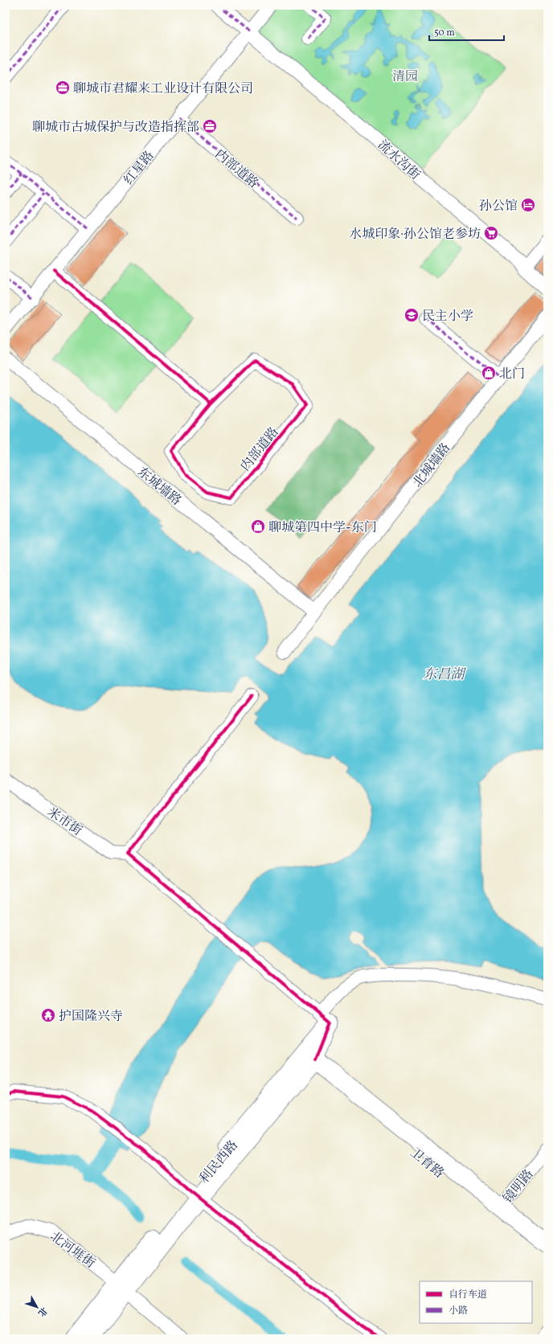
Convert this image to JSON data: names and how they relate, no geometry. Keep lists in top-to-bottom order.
{
  "streets": {
    "main road": ["利民西路", "卫育路"],
    "street": [
      "流水沟街",
      "红星路",
      "内部道路",
      "北城墙路",
      "东城墙路",
      "米市街",
      "镜明路",
      "北河堐街"
    ]
  },
  "crossings": [
    ["流水沟街", "红星路"],
    ["红星路", "内部道路"],
    ["北城墙路", "东城墙路"],
    ["利民西路", "卫育路"],
    ["利民西路", "北河堐街"],
    ["卫育路", "镜明路"]
  ],
  "water": ["东昌湖"],
  "parks": ["清园"],
  "places": {
    "office": ["聊城市君耀来工业设计有限公司", "聊城市古城保护与改造指挥部"],
    "hotel": ["孙公馆"],
    "supermarket": ["水城印象·孙公馆老参坊"],
    "school or university": ["民主小学"],
    "shop": ["北门", "聊城第四中学-东门"],
    "temple": ["护国隆兴寺"]
  },
  "legend": ["自行车道", "小路"],
  "scale_bar": "50 m",
  "north": "bottom right"
}
